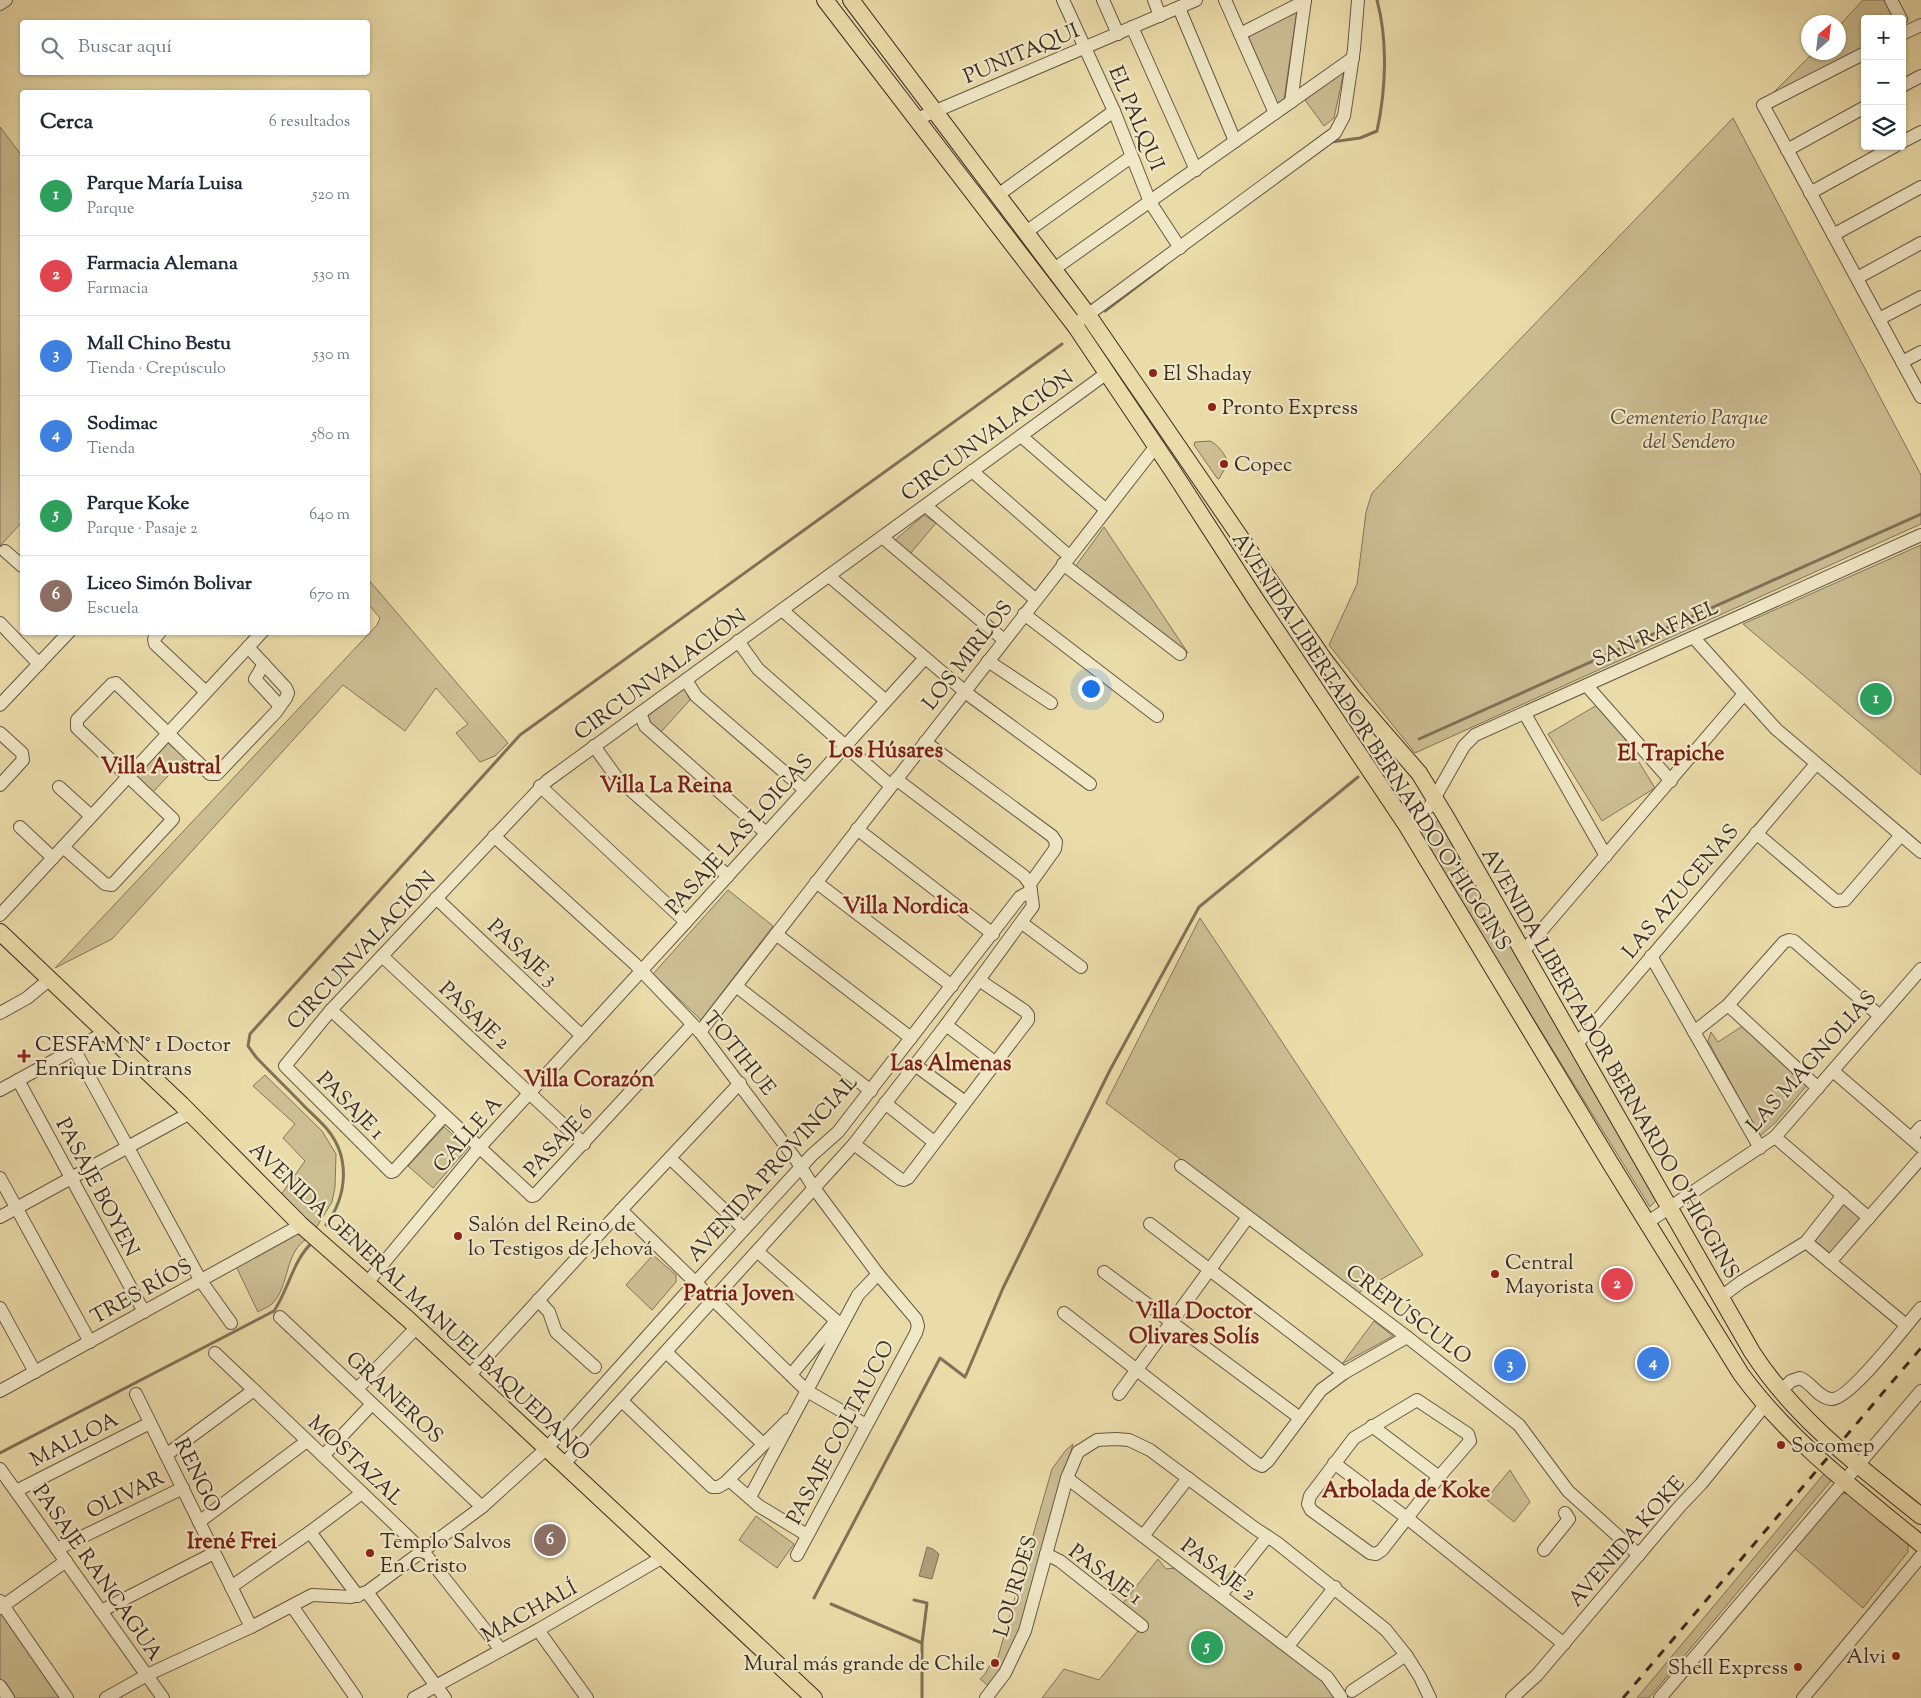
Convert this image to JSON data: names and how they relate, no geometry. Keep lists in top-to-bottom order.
{
  "streets": {
    "main road": ["AVENIDA LIBERTADOR BERNARDO O'HIGGINS", "AVENIDA GENERAL MANUEL BAQUEDANO"],
    "street": [
      "PUNITAQUI",
      "EL PALQUI",
      "CIRCUNVALACIÓN",
      "SAN RAFAEL",
      "LOS MIRLOS",
      "PASAJE LAS LOICAS",
      "LAS AZUCENAS",
      "PASAJE 3",
      "PASAJE 2",
      "TOTIHUE",
      "LAS MAGNOLIAS",
      "PASAJE 1",
      "CALLE A",
      "PASAJE 6",
      "AVENIDA PROVINCIAL",
      "PASAJE BOYEN",
      "TRES RÍOS",
      "CREPÚSCULO",
      "GRANEROS",
      "PASAJE COLTAUCO",
      "MALLOA",
      "MOSTAZAL",
      "RENGO",
      "OLIVAR",
      "AVENIDA KOKE",
      "PASAJE RANCAGUA",
      "LOURDES",
      "MACHALÍ"
    ]
  },
  "crossings": [
    ["PUNITAQUI", "EL PALQUI"],
    ["PUNITAQUI", "AVENIDA LIBERTADOR BERNARDO O'HIGGINS"],
    ["CIRCUNVALACIÓN", "AVENIDA LIBERTADOR BERNARDO O'HIGGINS"],
    ["CIRCUNVALACIÓN", "PASAJE 3"],
    ["CIRCUNVALACIÓN", "PASAJE 2"],
    ["CIRCUNVALACIÓN", "TOTIHUE"],
    ["CIRCUNVALACIÓN", "PASAJE 1"],
    ["SAN RAFAEL", "AVENIDA LIBERTADOR BERNARDO O'HIGGINS"],
    ["LOS MIRLOS", "AVENIDA LIBERTADOR BERNARDO O'HIGGINS"],
    ["LOS MIRLOS", "TOTIHUE"],
    ["LOS MIRLOS", "PASAJE 6"],
    ["AVENIDA LIBERTADOR BERNARDO O'HIGGINS", "LAS AZUCENAS"],
    ["AVENIDA LIBERTADOR BERNARDO O'HIGGINS", "LAS MAGNOLIAS"],
    ["AVENIDA LIBERTADOR BERNARDO O'HIGGINS", "AVENIDA KOKE"],
    ["PASAJE LAS LOICAS", "TOTIHUE"],
    ["PASAJE LAS LOICAS", "CALLE A"],
    ["PASAJE 3", "CALLE A"],
    ["PASAJE 2", "CALLE A"],
    ["PASAJE 2", "PASAJE 6"],
    ["PASAJE 2", "LOURDES"],
    ["TOTIHUE", "CALLE A"],
    ["TOTIHUE", "PASAJE 6"],
    ["TOTIHUE", "AVENIDA PROVINCIAL"],
    ["TOTIHUE", "PASAJE COLTAUCO"],
    ["PASAJE 1", "LOURDES"],
    ["CALLE A", "PASAJE 6"],
    ["CALLE A", "AVENIDA GENERAL MANUEL BAQUEDANO"],
    ["AVENIDA PROVINCIAL", "AVENIDA GENERAL MANUEL BAQUEDANO"],
    ["AVENIDA PROVINCIAL", "GRANEROS"],
    ["AVENIDA PROVINCIAL", "MOSTAZAL"],
    ["PASAJE BOYEN", "TRES RÍOS"],
    ["TRES RÍOS", "AVENIDA GENERAL MANUEL BAQUEDANO"],
    ["AVENIDA GENERAL MANUEL BAQUEDANO", "MACHALÍ"],
    ["CREPÚSCULO", "AVENIDA KOKE"],
    ["MALLOA", "RENGO"],
    ["MALLOA", "PASAJE RANCAGUA"],
    ["MOSTAZAL", "OLIVAR"],
    ["MOSTAZAL", "MACHALÍ"],
    ["RENGO", "OLIVAR"],
    ["OLIVAR", "PASAJE RANCAGUA"]
  ],
  "districts": [
    "Los Húsares",
    "El Trapiche",
    "Villa Austral",
    "Villa La Reina",
    "Villa Nordica",
    "Las Almenas",
    "Villa Corazón",
    "Patria Joven",
    "Villa Doctor Olivares Solís",
    "Arbolada de Koke",
    "Irené Frei"
  ],
  "parks": ["Cementerio Parque del Sendero"],
  "places": {
    "other": [
      "El Shaday",
      "Pronto Express",
      "Copec",
      "Salón del Reino de lo Testigos de Jehová",
      "Central Mayorista",
      "Socomep",
      "Templo Salvos En Cristo",
      "Alvi",
      "Mural más grande de Chile",
      "Shell Express"
    ],
    "health": ["CESFAM N° 1 Doctor Enrique Dintrans"]
  },
  "north": "top right",
  "page": {
    "map_buttons": ["+", "−"],
    "search": "Buscar aquí",
    "heading": ["Cerca", "6 resultados"],
    "list": [
      {
        "mark": "1",
        "name": "Parque María Luisa",
        "note": "Parque",
        "value": "520 m"
      },
      {
        "mark": "2",
        "name": "Farmacia Alemana",
        "note": "Farmacia",
        "value": "530 m"
      },
      {
        "mark": "3",
        "name": "Mall Chino Bestu",
        "note": "Tienda · Crepúsculo",
        "value": "530 m"
      },
      {
        "mark": "4",
        "name": "Sodimac",
        "note": "Tienda",
        "value": "580 m"
      },
      {
        "mark": "5",
        "name": "Parque Koke",
        "note": "Parque · Pasaje 2",
        "value": "640 m"
      },
      {
        "mark": "6",
        "name": "Liceo Simón Bolivar",
        "note": "Escuela",
        "value": "670 m"
      }
    ],
    "pins": [
      "1",
      "2",
      "4",
      "3",
      "6",
      "5"
    ]
  }
}
